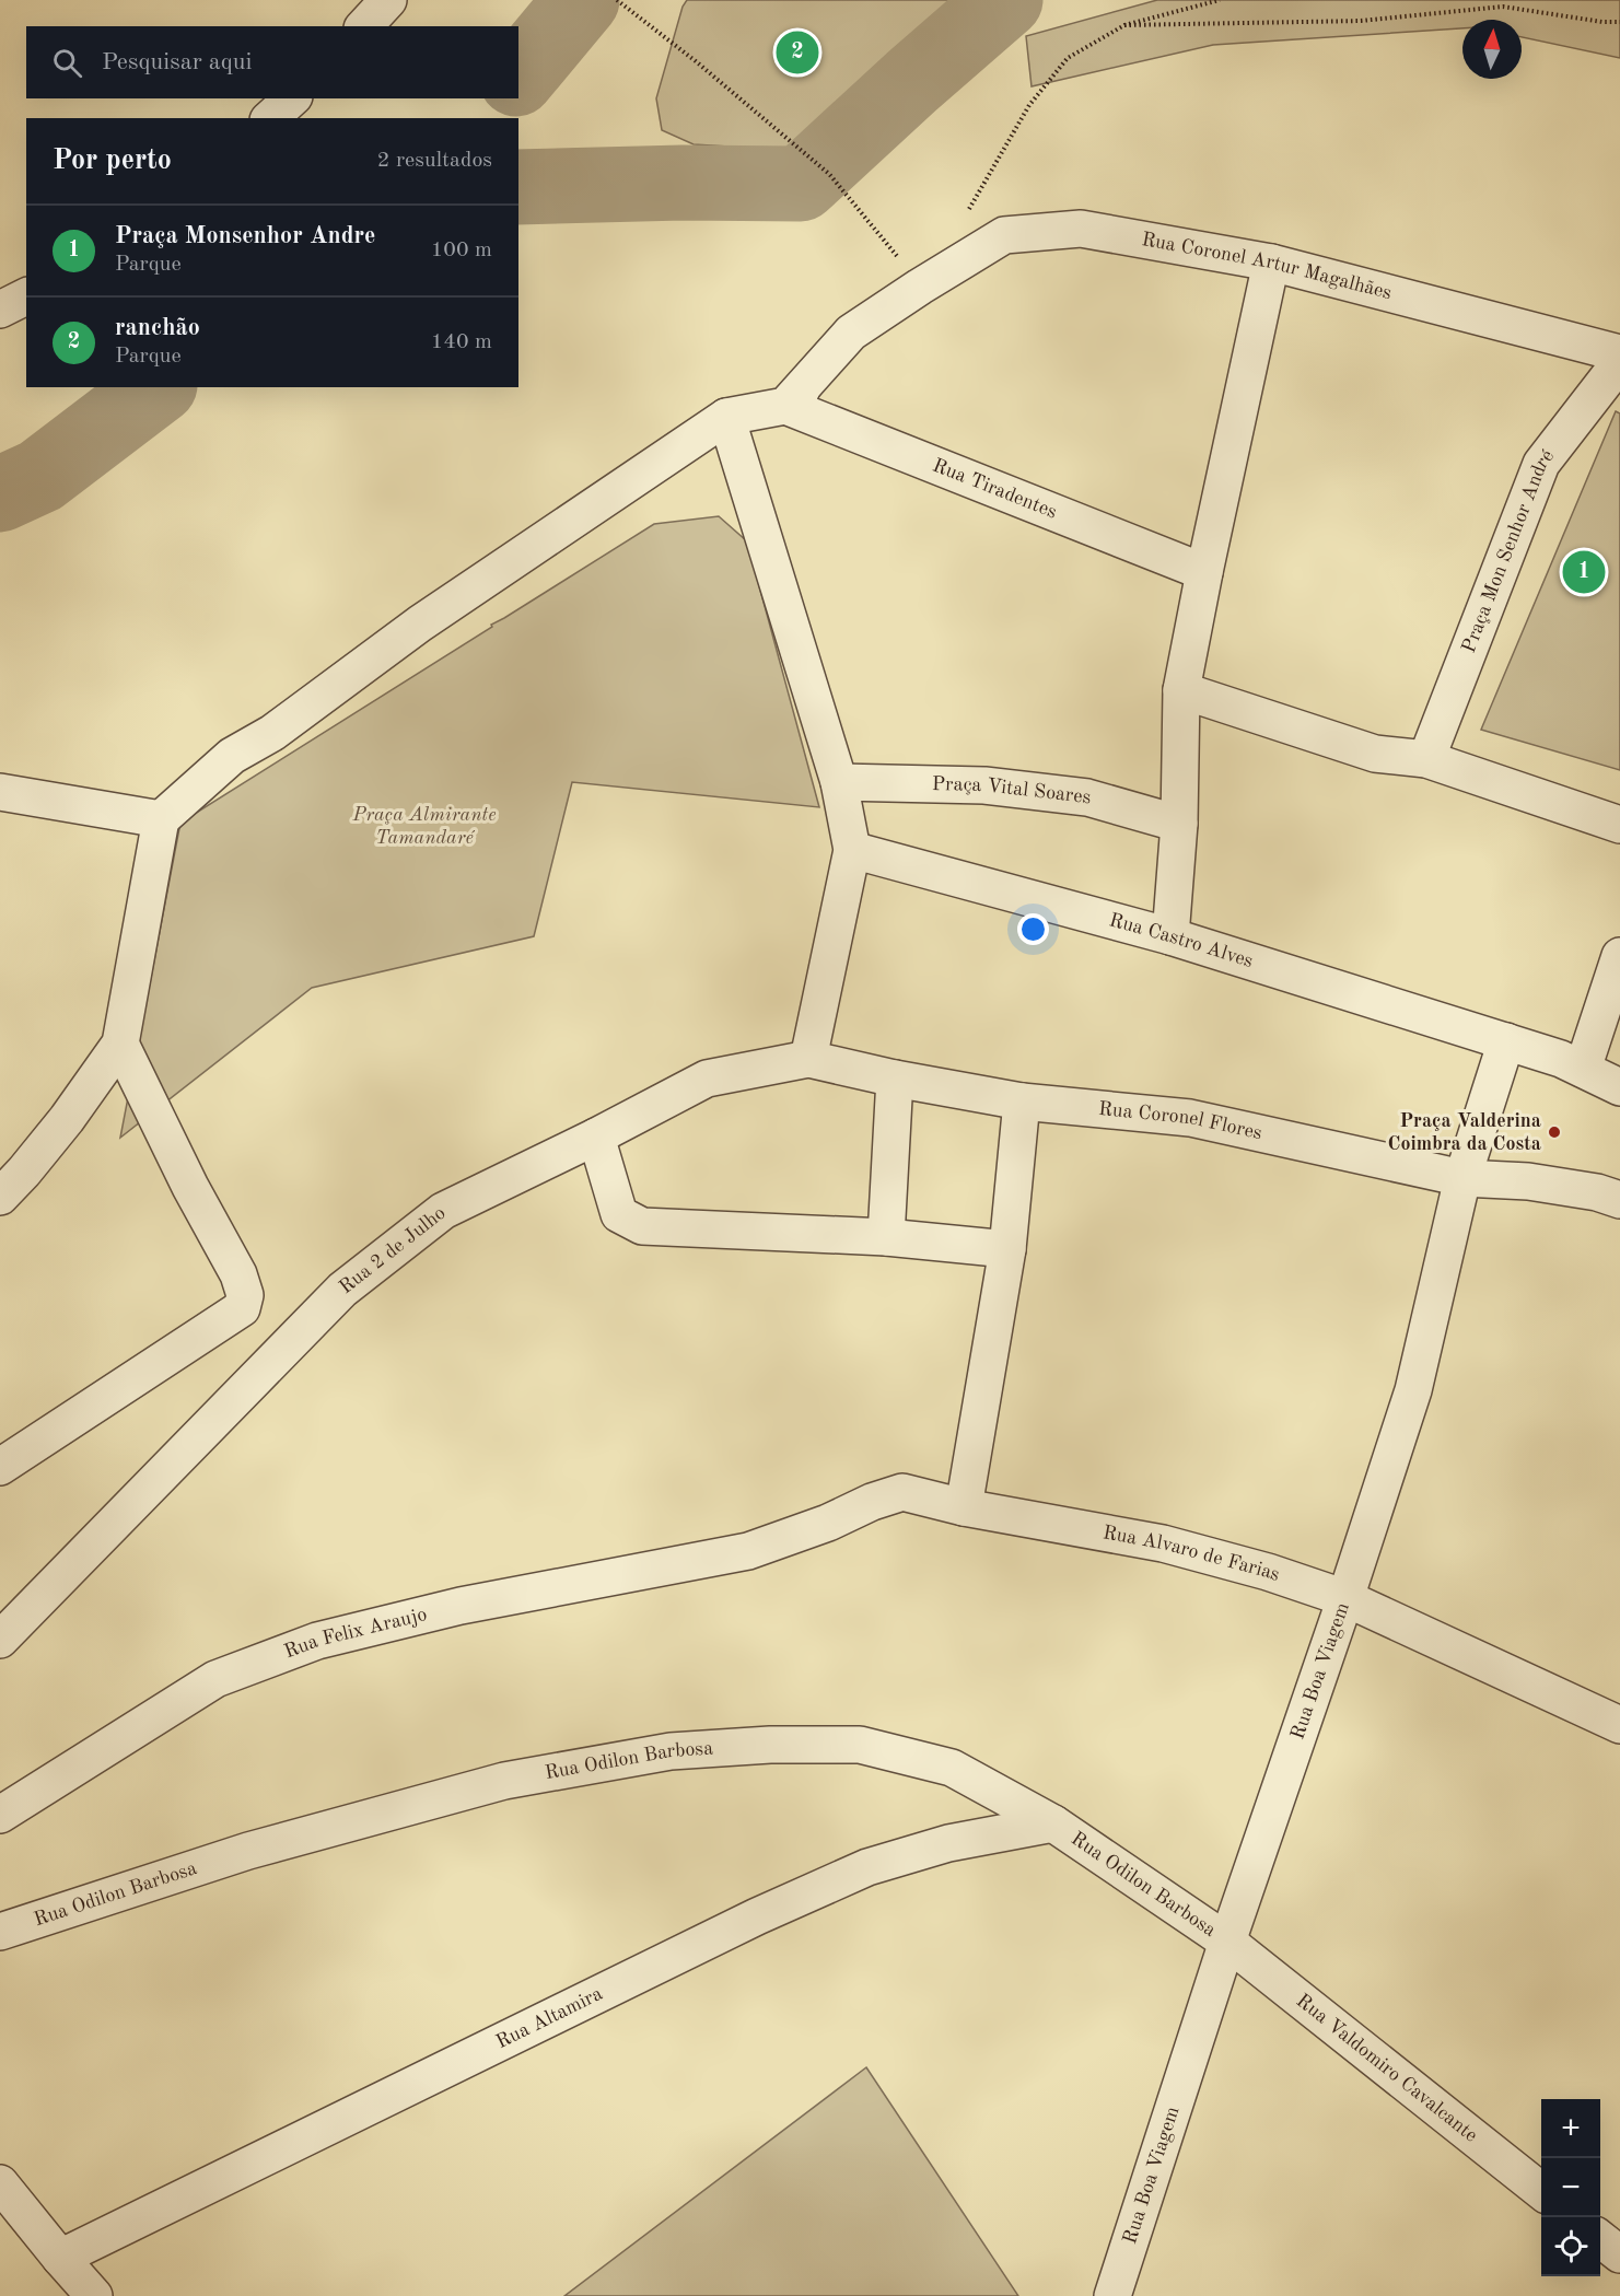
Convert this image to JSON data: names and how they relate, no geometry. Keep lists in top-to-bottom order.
{
  "streets": {
    "street": [
      "Rua Coronel Artur Magalhães",
      "Rua Tiradentes",
      "Praça Mon Senhor André",
      "Praça Vital Soares",
      "Rua Castro Alves",
      "Rua Coronel Flores",
      "Rua 2 de Julho",
      "Rua Alvaro de Farias",
      "Rua Felix Araujo",
      "Rua Boa Viagem",
      "Rua Odilon Barbosa",
      "Rua Altamira",
      "Rua Valdomiro Cavalcante"
    ]
  },
  "crossings": [
    ["Rua Castro Alves", "Rua Boa Viagem"],
    ["Rua Coronel Flores", "Rua 2 de Julho"],
    ["Rua Coronel Flores", "Rua Boa Viagem"],
    ["Rua Alvaro de Farias", "Rua Felix Araujo"],
    ["Rua Alvaro de Farias", "Rua Boa Viagem"],
    ["Rua Boa Viagem", "Rua Odilon Barbosa"],
    ["Rua Boa Viagem", "Rua Valdomiro Cavalcante"],
    ["Rua Odilon Barbosa", "Rua Altamira"],
    ["Rua Odilon Barbosa", "Rua Valdomiro Cavalcante"]
  ],
  "parks": ["Praça Almirante Tamandaré"],
  "places": ["Praça Valderina Coimbra da Costa"],
  "north": "top",
  "page": {
    "search": "Pesquisar aqui",
    "pins": ["2", "1"],
    "heading": ["Por perto", "2 resultados"],
    "list": [
      {
        "mark": "1",
        "name": "Praça Monsenhor Andre",
        "note": "Parque",
        "value": "100 m"
      },
      {
        "mark": "2",
        "name": "ranchão",
        "note": "Parque",
        "value": "140 m"
      }
    ],
    "map_buttons": ["+", "−"]
  }
}
